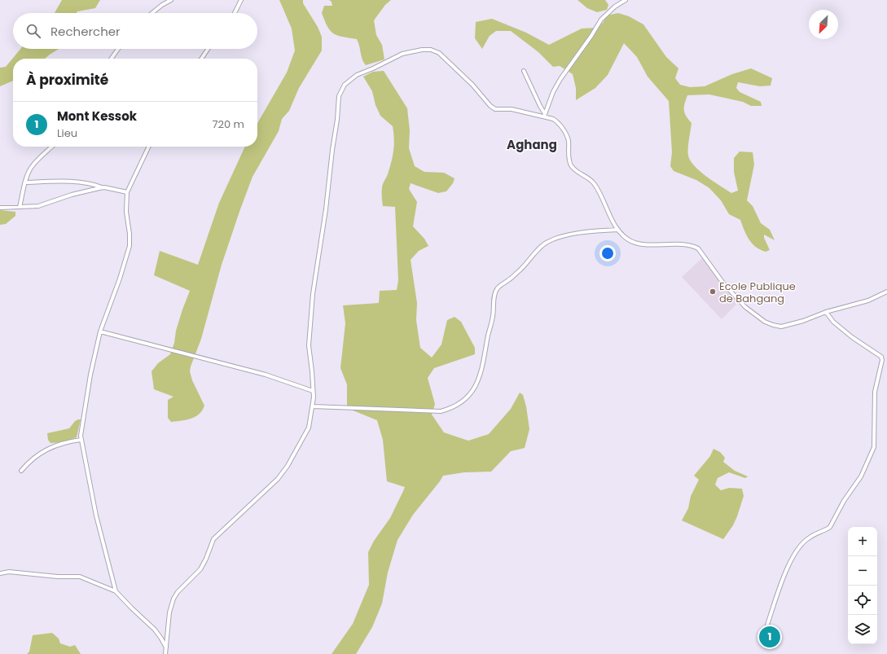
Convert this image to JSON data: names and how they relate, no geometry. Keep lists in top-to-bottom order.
{
  "districts": ["Aghang"],
  "places": ["Ecole Publique de Bahgang"],
  "north": "bottom left",
  "page": {
    "search": "Rechercher",
    "heading": "À proximité",
    "list": [
      {
        "mark": "1",
        "name": "Mont Kessok",
        "note": "Lieu",
        "value": "720 m"
      }
    ],
    "map_buttons": ["+", "−"],
    "pins": "1"
  }
}
